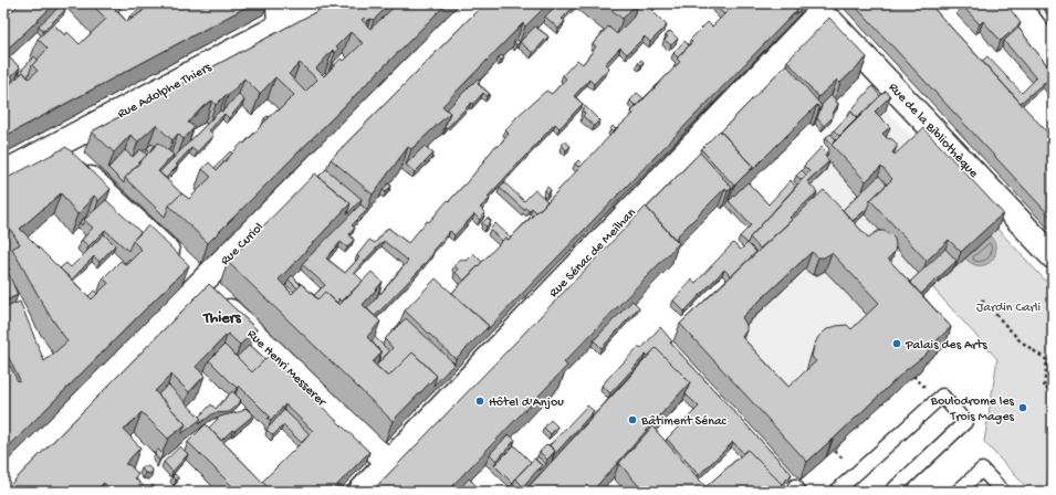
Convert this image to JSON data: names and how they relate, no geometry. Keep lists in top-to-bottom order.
{
  "streets": {
    "street": [
      "Rue Adolphe Thiers",
      "Rue de la Bibliothèque",
      "Rue Curiol",
      "Rue Sénac de Meilhan",
      "Rue Henri Messerer"
    ]
  },
  "crossings": [
    ["Rue de la Bibliothèque", "Rue Sénac de Meilhan"],
    ["Rue Curiol", "Rue Henri Messerer"],
    ["Rue Sénac de Meilhan", "Rue Henri Messerer"]
  ],
  "districts": ["Thiers"],
  "parks": ["Jardin Carli"],
  "places": [
    "Palais des Arts",
    "Hôtel d'Anjou",
    "Boulodrome les Trois Mages",
    "Bâtiment Sénac"
  ]
}
